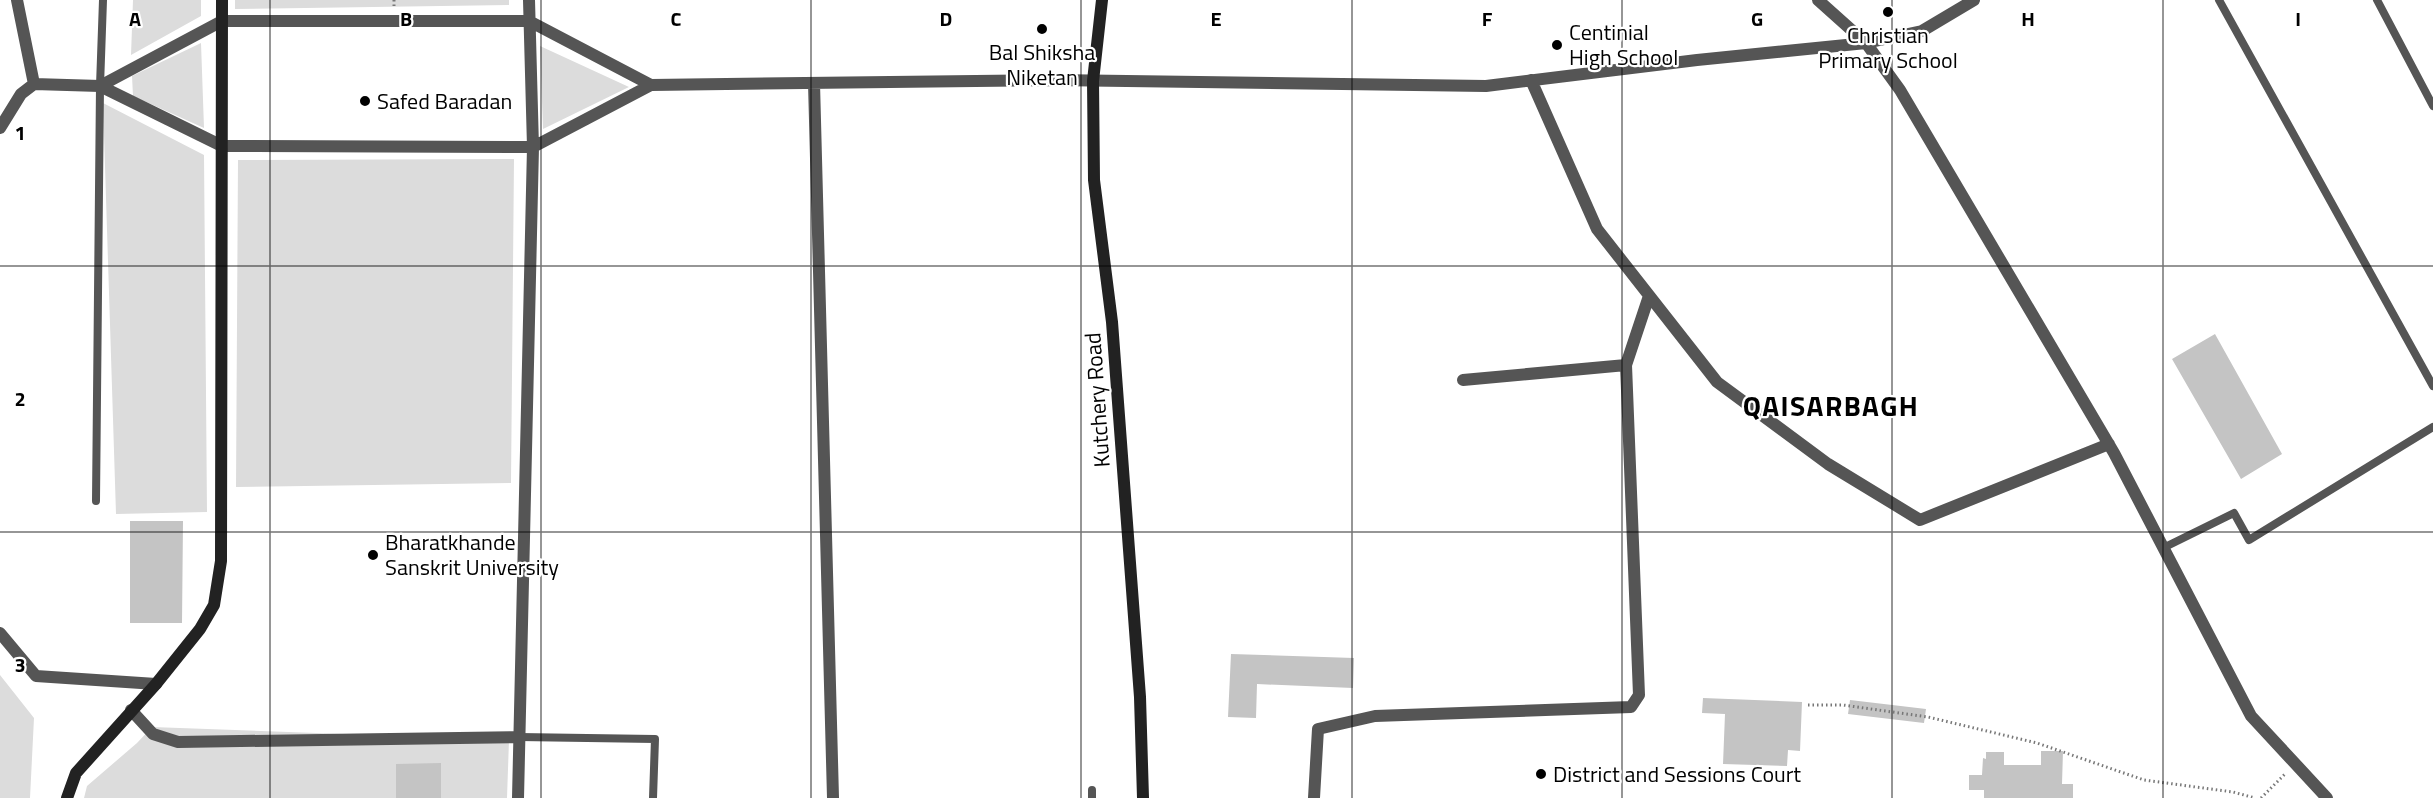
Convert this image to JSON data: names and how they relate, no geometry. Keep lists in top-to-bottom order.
{
  "streets": {
    "street": ["Kutchery Road"]
  },
  "districts": ["QAISARBAGH"],
  "places": [
    "Christian Primary School",
    "Bal Shiksha Niketan",
    "Centinial High School",
    "Safed Baradan",
    "Bharatkhande Sanskrit University",
    "District and Sessions Court"
  ],
  "grid": {
    "columns": [
      "A",
      "B",
      "C",
      "D",
      "E",
      "F",
      "G",
      "H",
      "I"
    ],
    "rows": ["1", "2", "3"]
  }
}
